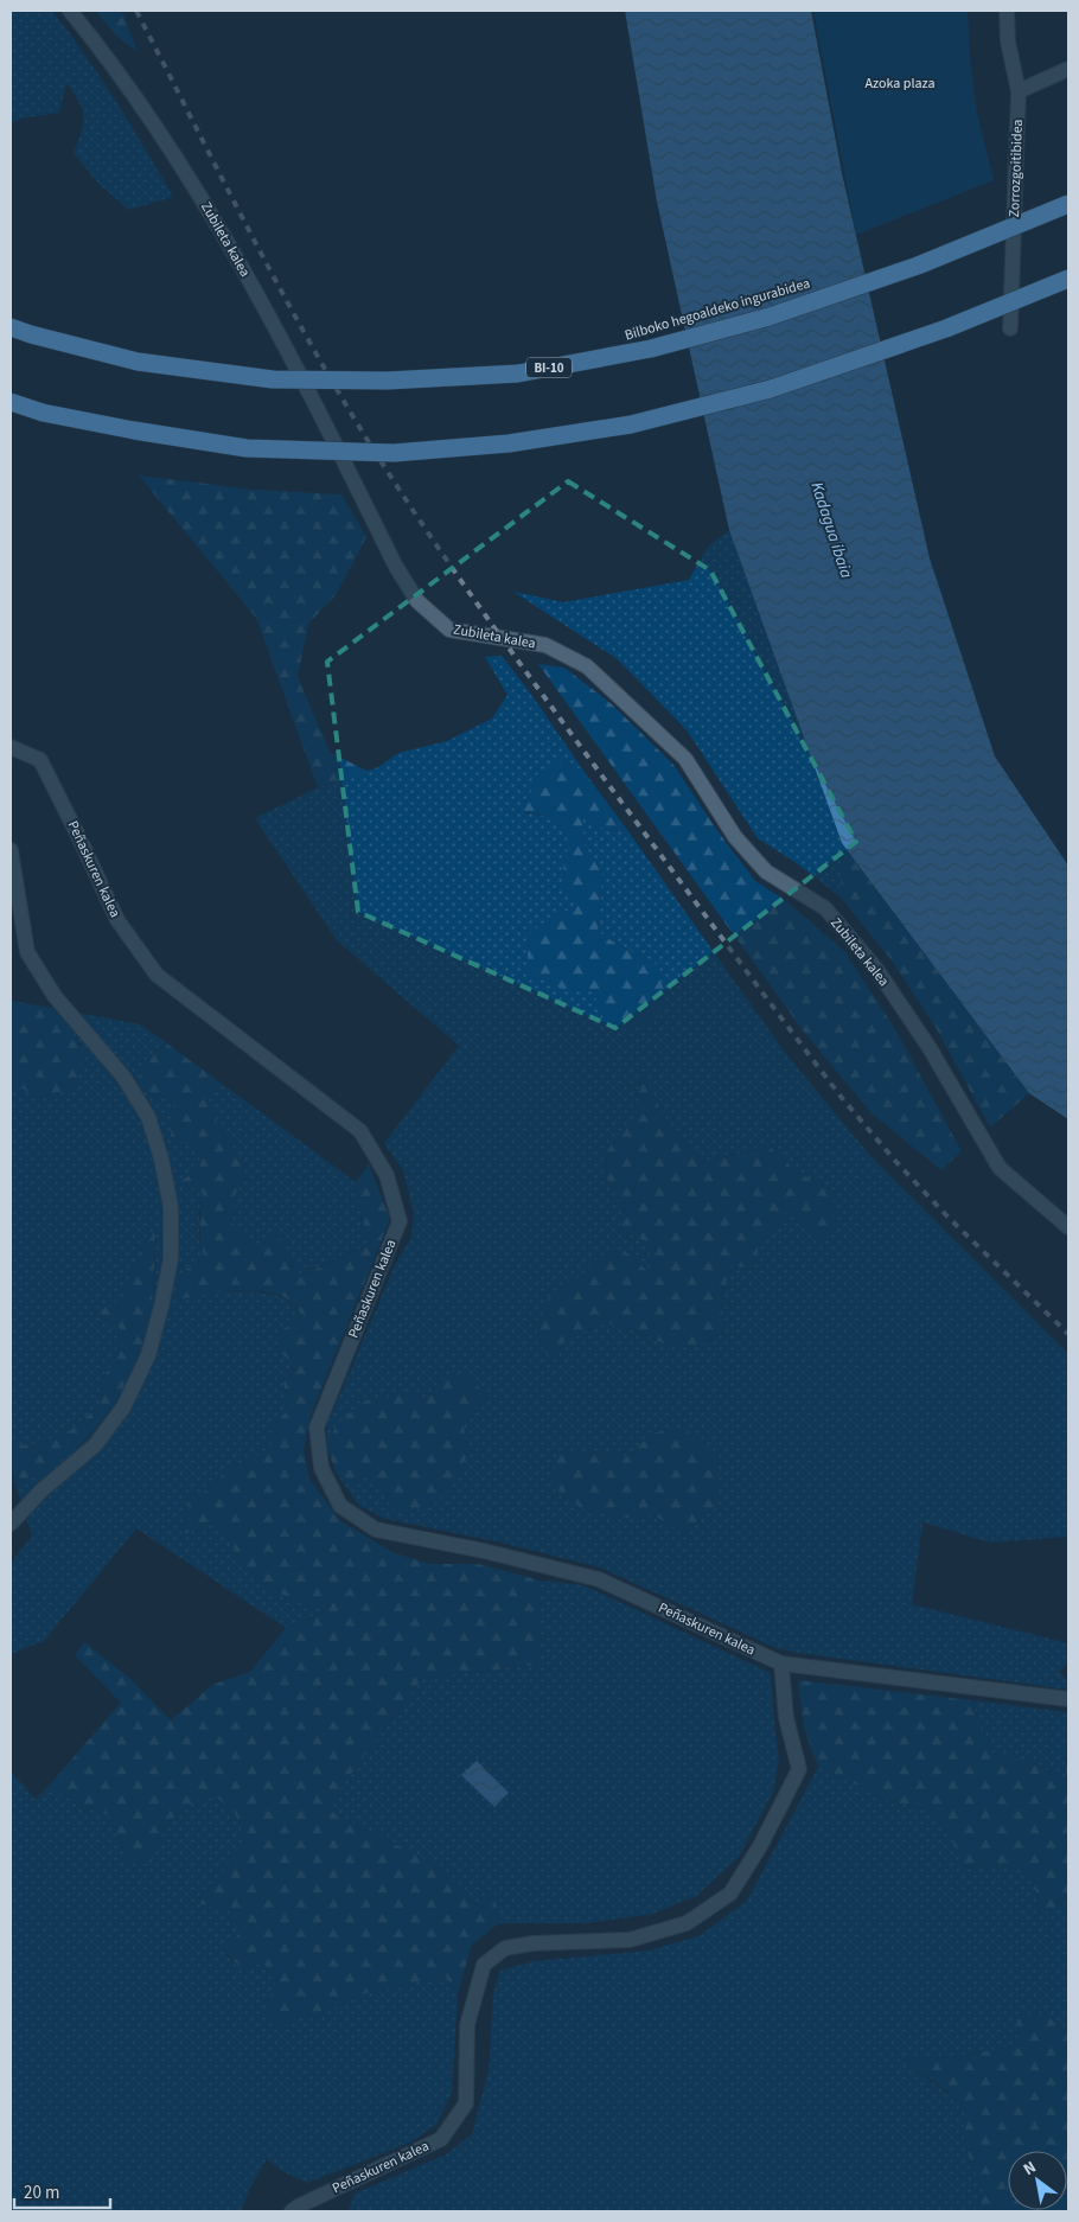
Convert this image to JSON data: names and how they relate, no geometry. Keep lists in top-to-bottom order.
{
  "streets": {
    "highway": ["Bilboko hegoaldeko ingurabidea", "BI-10"],
    "street": ["Zorrozgoitibidea", "Zubileta kalea", "Peñaskuren kalea"]
  },
  "water": ["Kadagua ibaia"],
  "parks": ["Azoka plaza"],
  "scale_bar": "20 m",
  "north": "top left"
}
